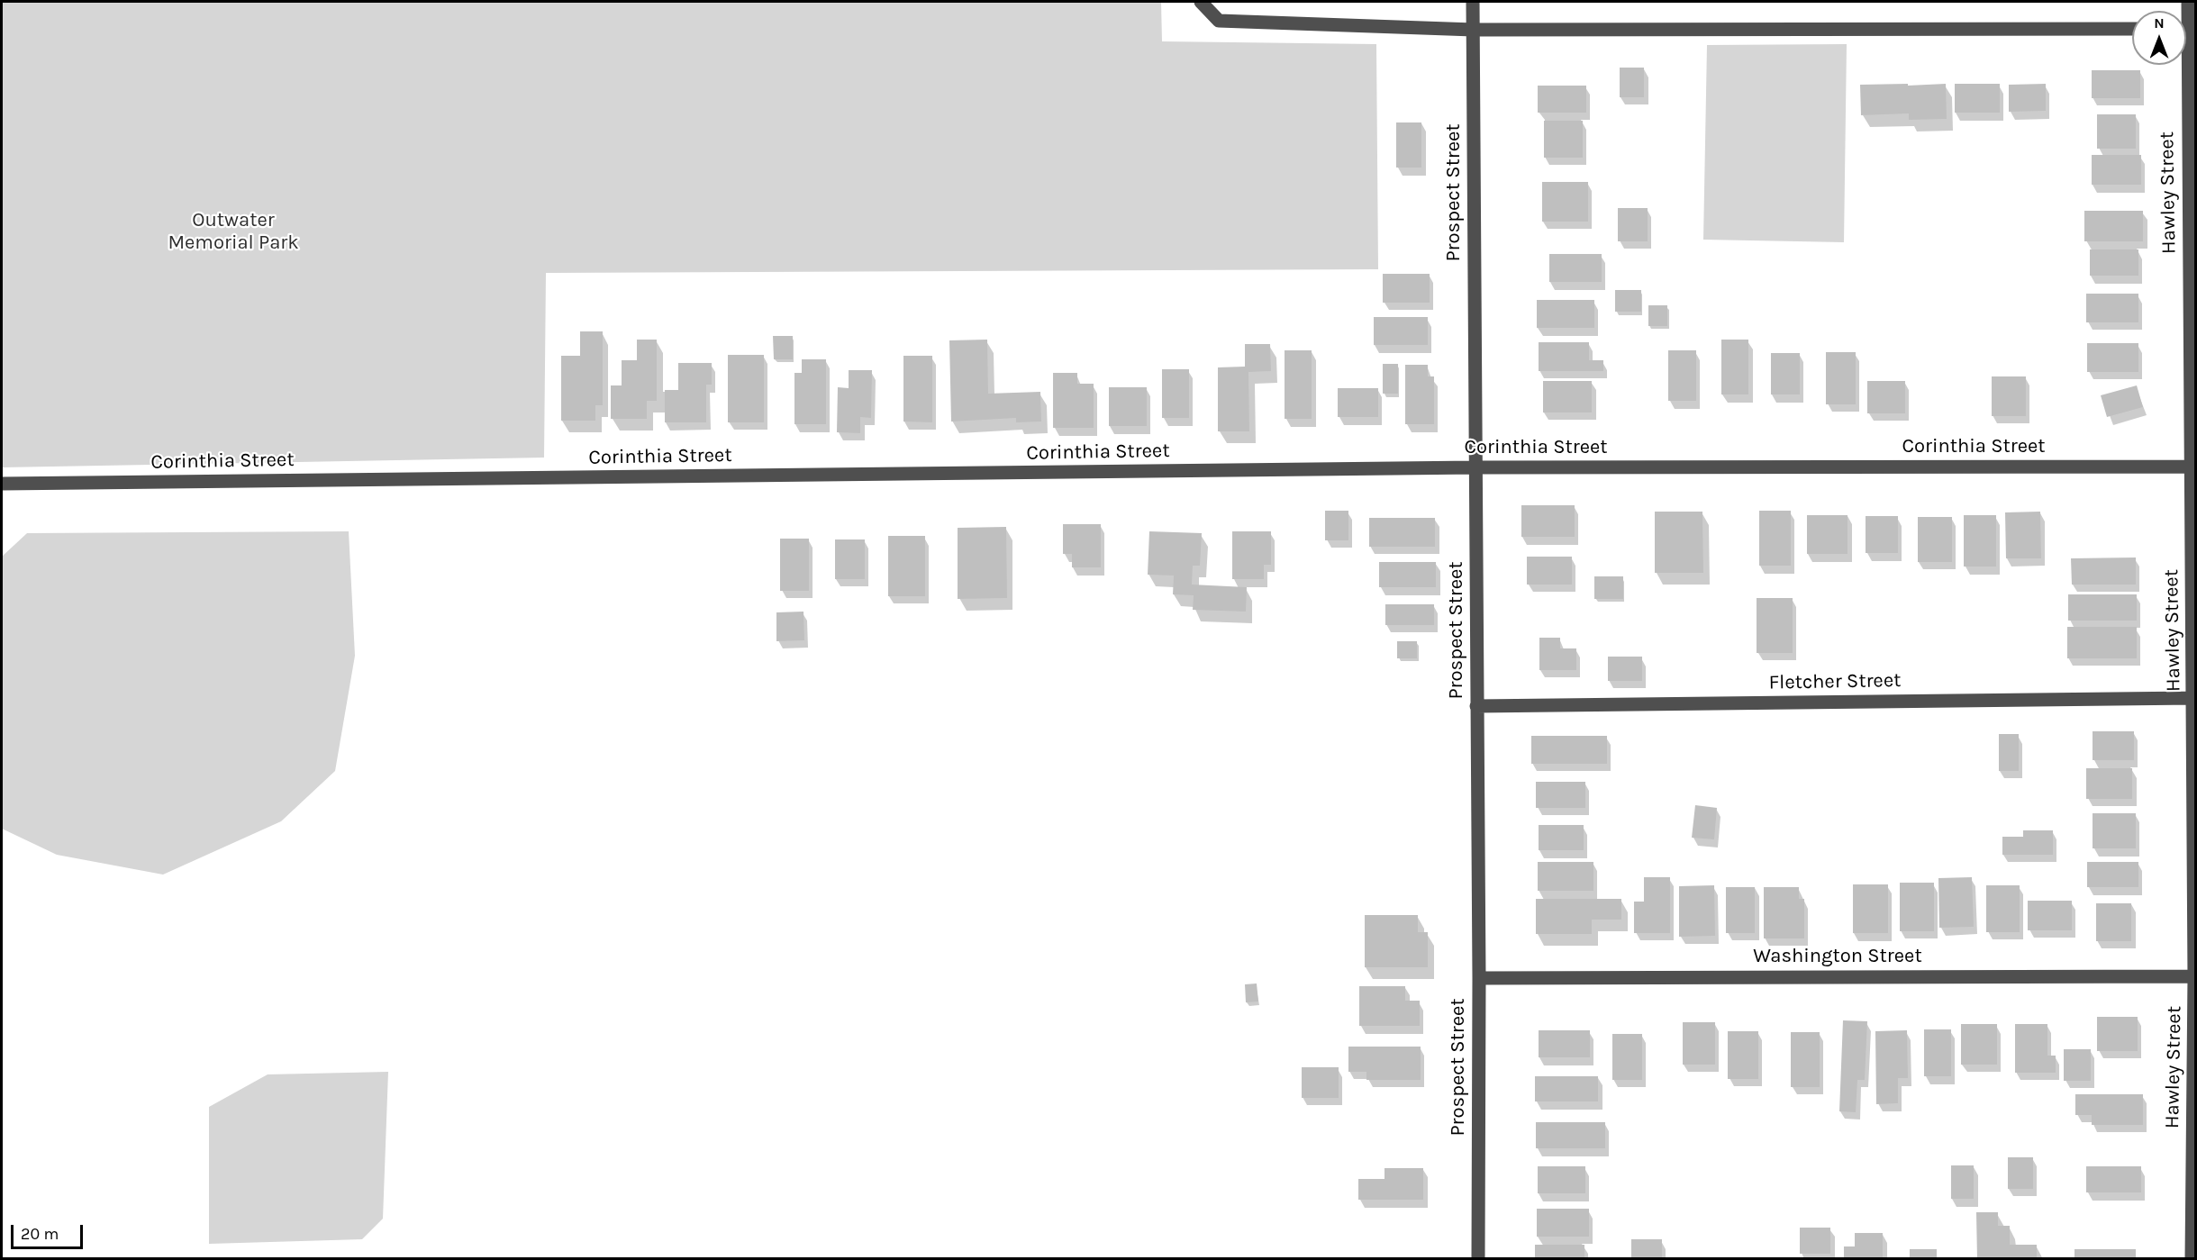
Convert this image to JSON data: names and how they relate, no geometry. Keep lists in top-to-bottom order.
{
  "streets": {
    "street": [
      "Prospect Street",
      "Hawley Street",
      "Corinthia Street",
      "Fletcher Street",
      "Washington Street"
    ]
  },
  "crossings": [
    ["Prospect Street", "Corinthia Street"],
    ["Prospect Street", "Fletcher Street"],
    ["Prospect Street", "Washington Street"],
    ["Hawley Street", "Corinthia Street"],
    ["Hawley Street", "Fletcher Street"],
    ["Hawley Street", "Washington Street"]
  ],
  "parks": ["Outwater Memorial Park"],
  "scale_bar": "20 m",
  "north": "top"
}
